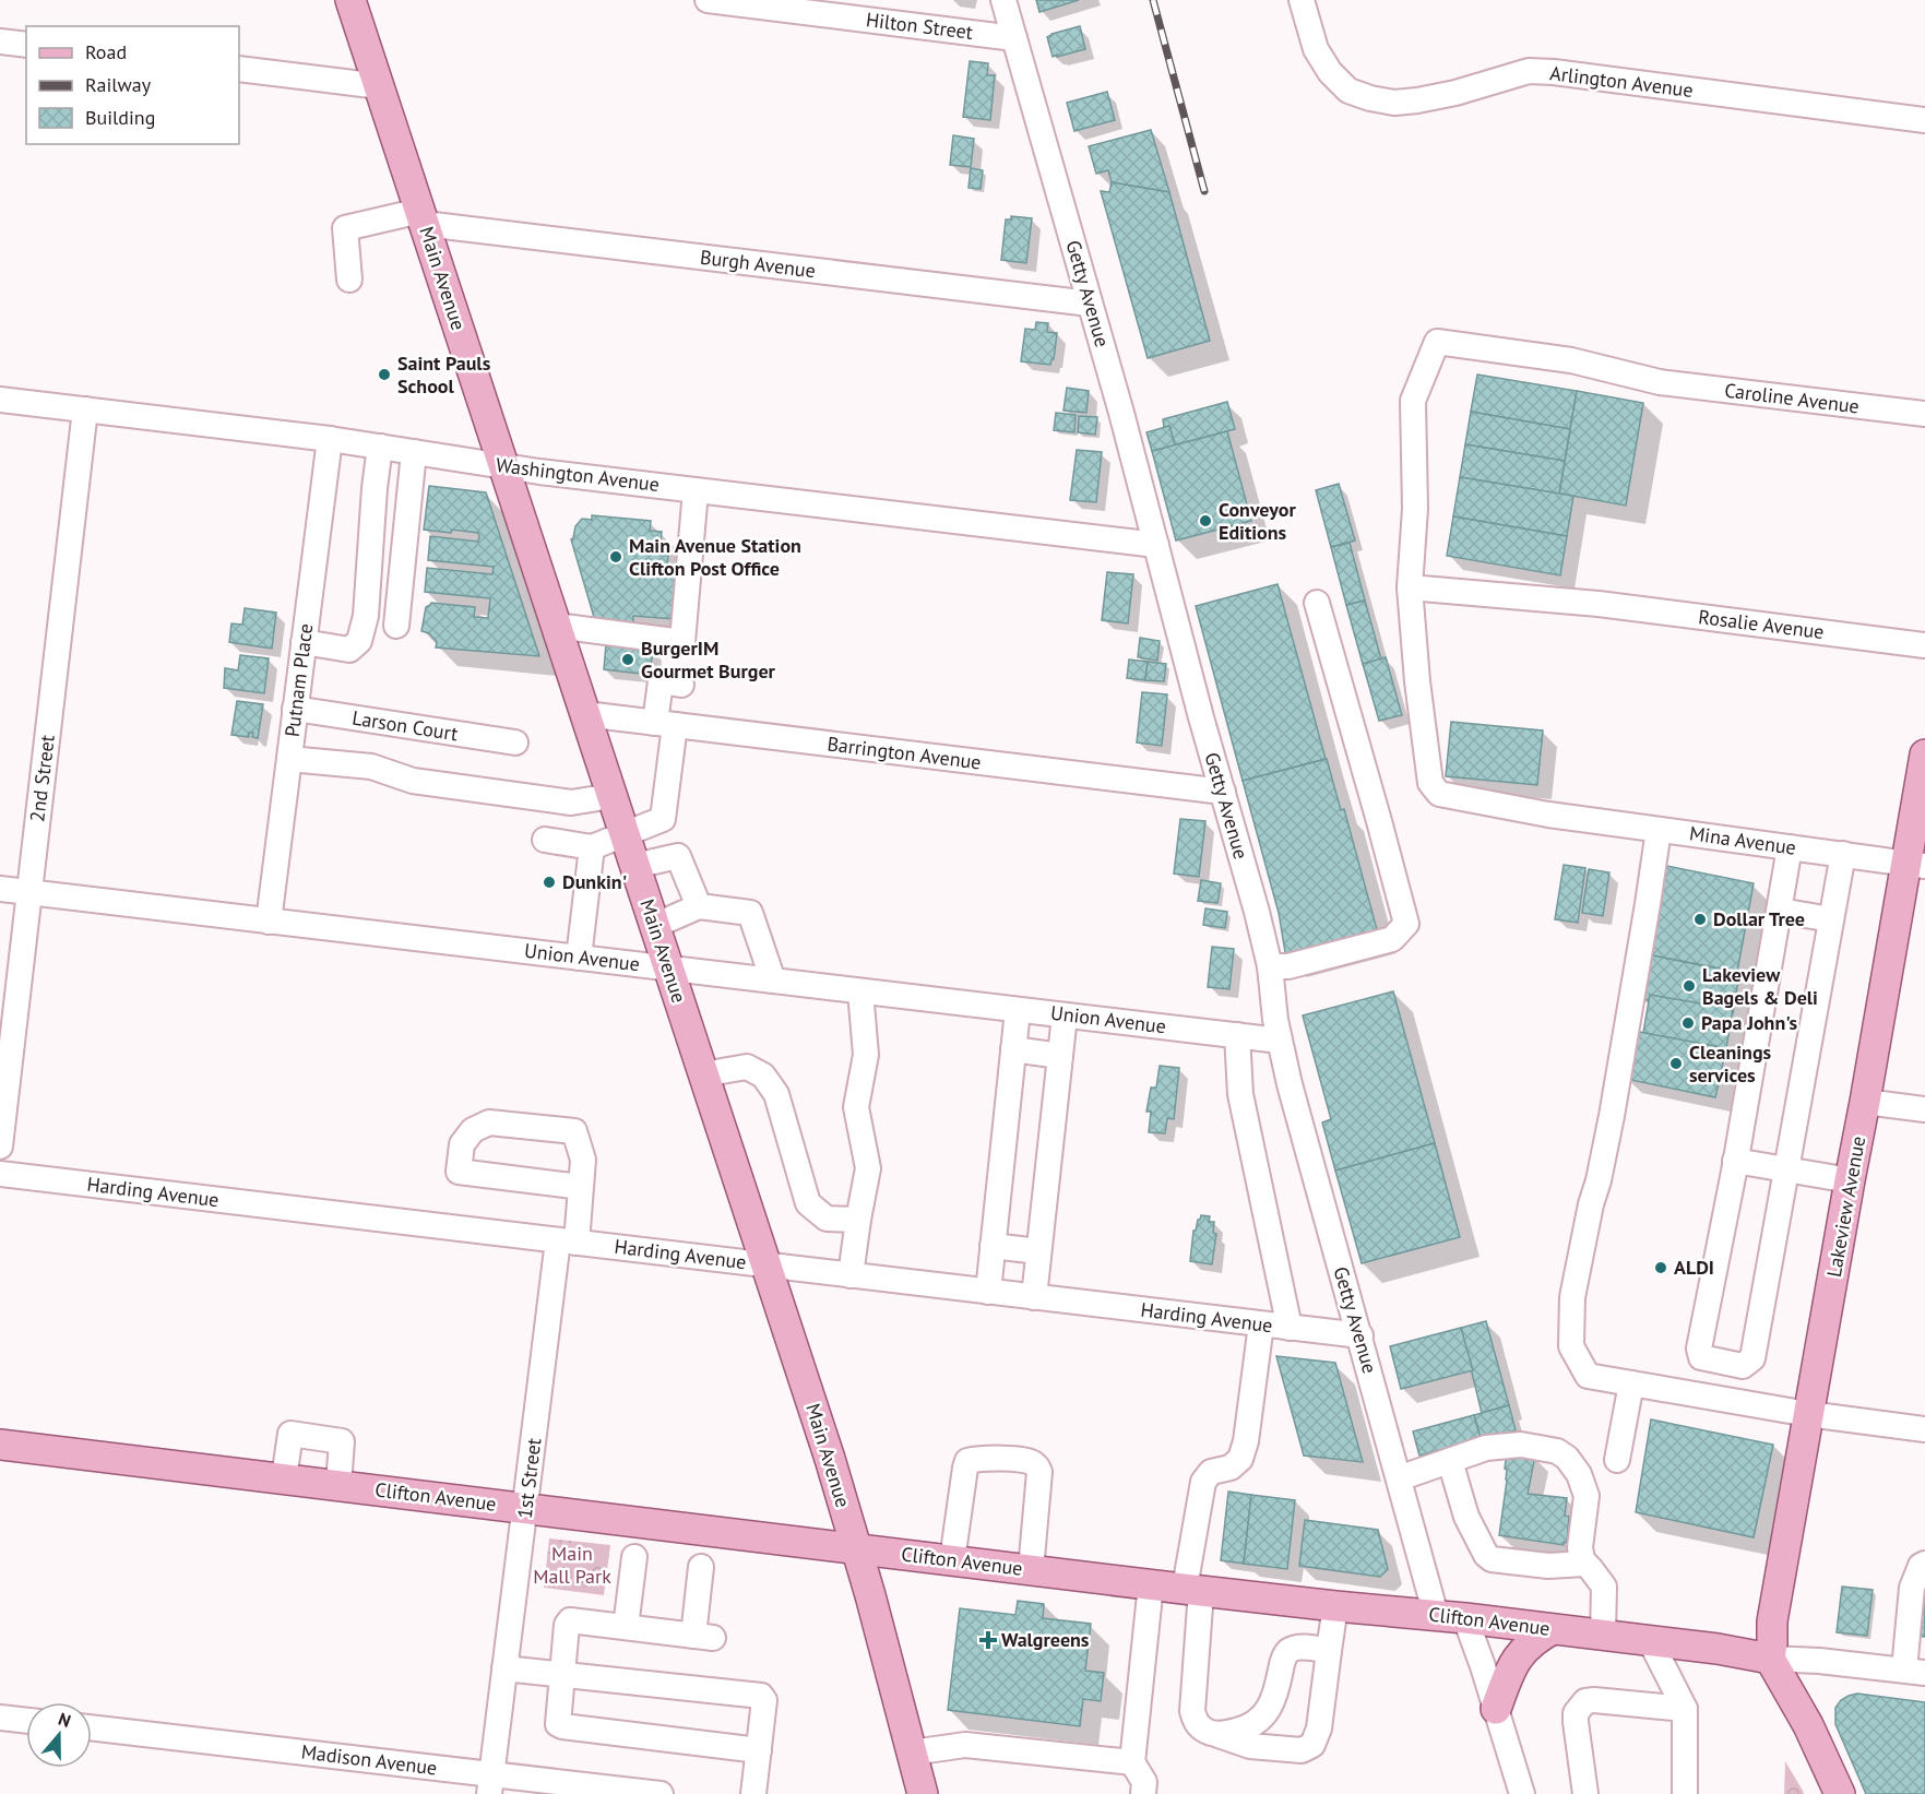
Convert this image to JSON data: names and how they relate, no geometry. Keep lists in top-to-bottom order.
{
  "streets": {
    "main road": ["Main Avenue", "Lakeview Avenue", "Clifton Avenue"],
    "street": [
      "Hilton Street",
      "Arlington Avenue",
      "Burgh Avenue",
      "Getty Avenue",
      "Caroline Avenue",
      "Washington Avenue",
      "Rosalie Avenue",
      "Putnam Place",
      "Larson Court",
      "Barrington Avenue",
      "2nd Street",
      "Mina Avenue",
      "Union Avenue",
      "Harding Avenue",
      "1st Street",
      "Madison Avenue"
    ]
  },
  "crossings": [
    ["Hilton Street", "Getty Avenue"],
    ["Burgh Avenue", "Main Avenue"],
    ["Burgh Avenue", "Getty Avenue"],
    ["Main Avenue", "Washington Avenue"],
    ["Main Avenue", "Barrington Avenue"],
    ["Main Avenue", "Union Avenue"],
    ["Main Avenue", "Harding Avenue"],
    ["Main Avenue", "Clifton Avenue"],
    ["Getty Avenue", "Washington Avenue"],
    ["Getty Avenue", "Barrington Avenue"],
    ["Getty Avenue", "Union Avenue"],
    ["Getty Avenue", "Harding Avenue"],
    ["Getty Avenue", "Clifton Avenue"],
    ["Caroline Avenue", "Rosalie Avenue"],
    ["Caroline Avenue", "Mina Avenue"],
    ["Washington Avenue", "Putnam Place"],
    ["Washington Avenue", "2nd Street"],
    ["Rosalie Avenue", "Mina Avenue"],
    ["Putnam Place", "Larson Court"],
    ["Putnam Place", "Union Avenue"],
    ["2nd Street", "Union Avenue"],
    ["Mina Avenue", "Lakeview Avenue"],
    ["Harding Avenue", "1st Street"],
    ["Lakeview Avenue", "Clifton Avenue"],
    ["1st Street", "Clifton Avenue"],
    ["1st Street", "Madison Avenue"]
  ],
  "parks": ["Main Mall Park"],
  "places": {
    "other": [
      "Saint Pauls School",
      "Conveyor Editions",
      "Main Avenue Station Clifton Post Office",
      "BurgerIM Gourmet Burger",
      "Dunkin'",
      "Dollar Tree",
      "Lakeview Bagels & Deli",
      "Papa John's",
      "Cleanings services",
      "ALDI"
    ],
    "health": ["Walgreens"]
  },
  "legend": ["Road", "Railway", "Building"],
  "north": "top"
}
